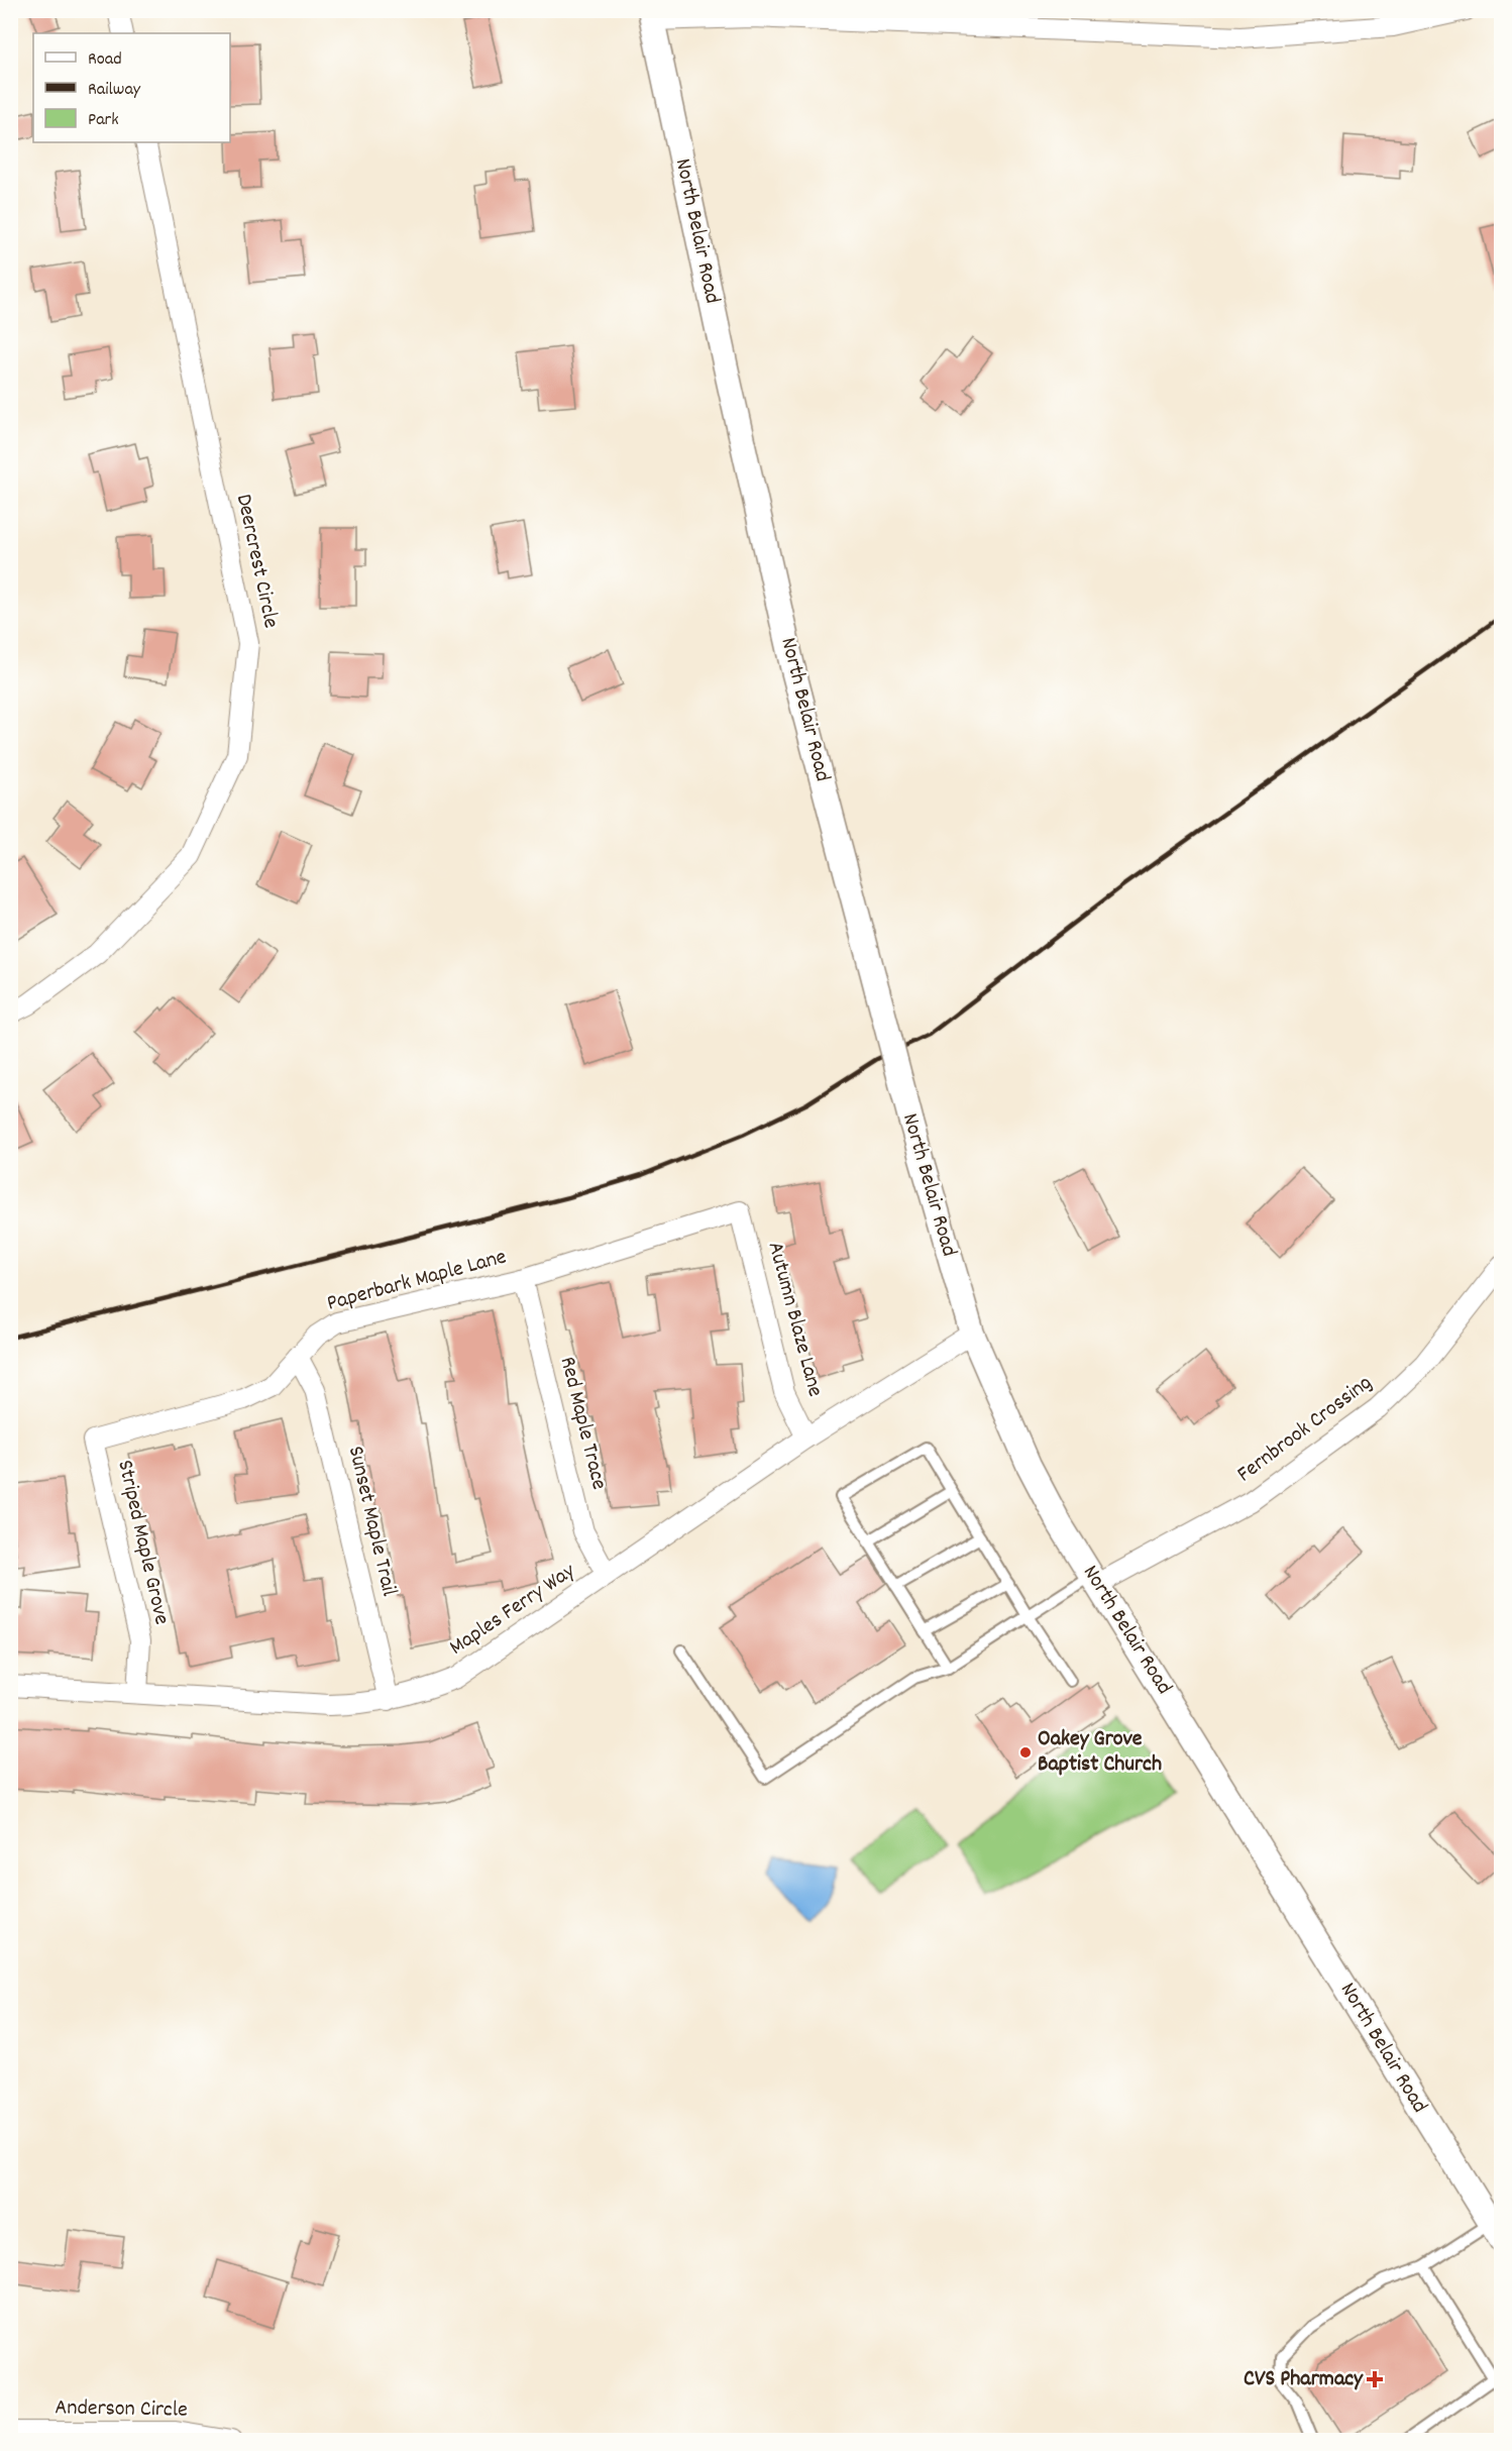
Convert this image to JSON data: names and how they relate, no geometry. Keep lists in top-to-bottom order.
{
  "streets": {
    "street": [
      "North Belair Road",
      "Deercrest Circle",
      "Paperbark Maple Lane",
      "Autumn Blaze Lane",
      "Red Maple Trace",
      "Fernbrook Crossing",
      "Sunset Maple Trail",
      "Striped Maple Grove",
      "Maples Ferry Way",
      "Anderson Circle"
    ]
  },
  "crossings": [
    ["North Belair Road", "Fernbrook Crossing"],
    ["North Belair Road", "Maples Ferry Way"],
    ["Paperbark Maple Lane", "Autumn Blaze Lane"],
    ["Paperbark Maple Lane", "Red Maple Trace"],
    ["Paperbark Maple Lane", "Sunset Maple Trail"],
    ["Paperbark Maple Lane", "Striped Maple Grove"],
    ["Autumn Blaze Lane", "Maples Ferry Way"],
    ["Red Maple Trace", "Maples Ferry Way"],
    ["Sunset Maple Trail", "Maples Ferry Way"],
    ["Striped Maple Grove", "Maples Ferry Way"]
  ],
  "places": {
    "other": ["Oakey Grove Baptist Church"],
    "health": ["CVS Pharmacy"]
  },
  "legend": ["Road", "Railway", "Park"]
}
